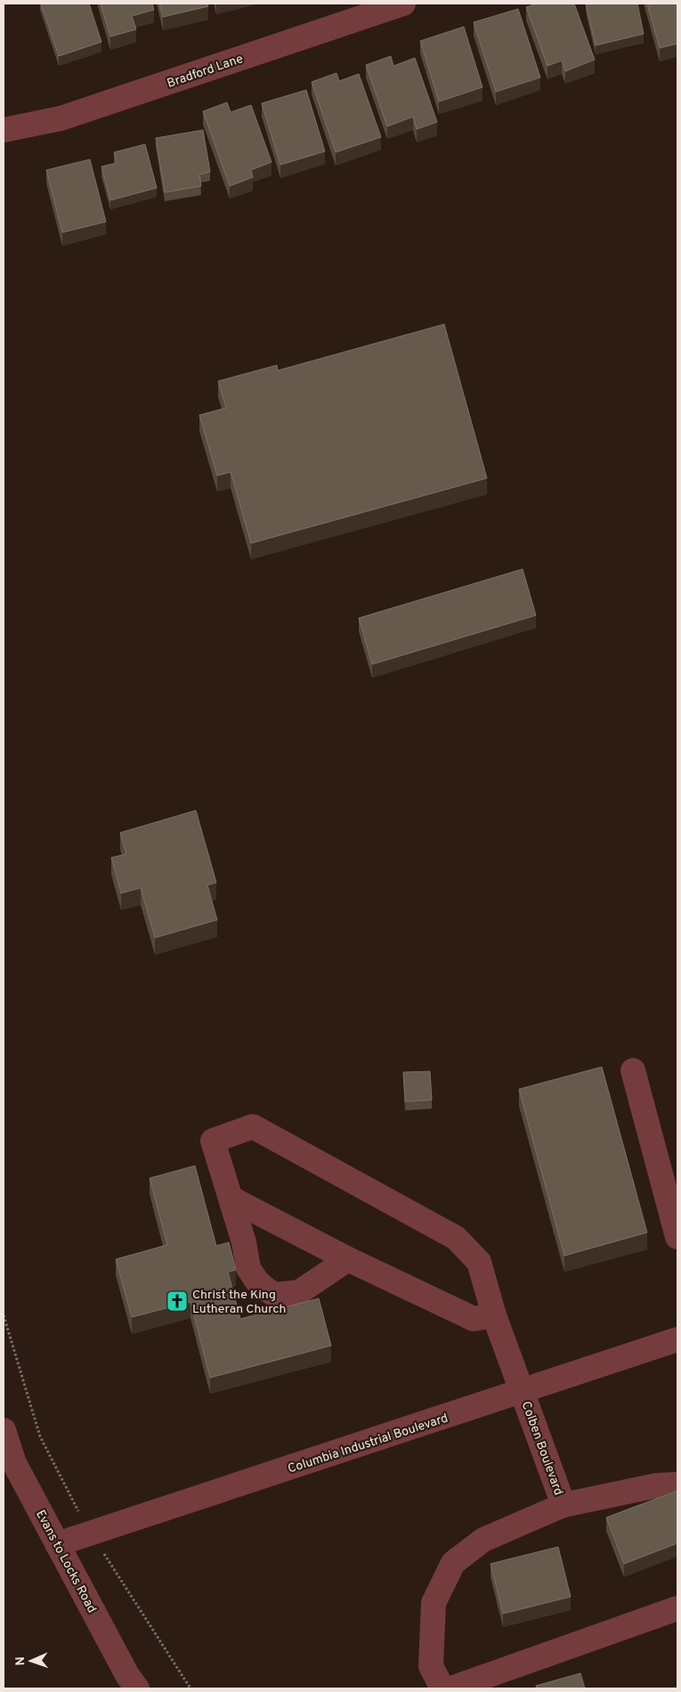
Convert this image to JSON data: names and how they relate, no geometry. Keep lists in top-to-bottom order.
{
  "streets": {
    "street": [
      "Bradford Lane",
      "Columbia Industrial Boulevard",
      "Colben Boulevard",
      "Evans to Locks Road"
    ]
  },
  "crossings": [
    ["Columbia Industrial Boulevard", "Colben Boulevard"],
    ["Columbia Industrial Boulevard", "Evans to Locks Road"]
  ],
  "places": {
    "church": ["Christ the King Lutheran Church"]
  },
  "north": "left"
}
